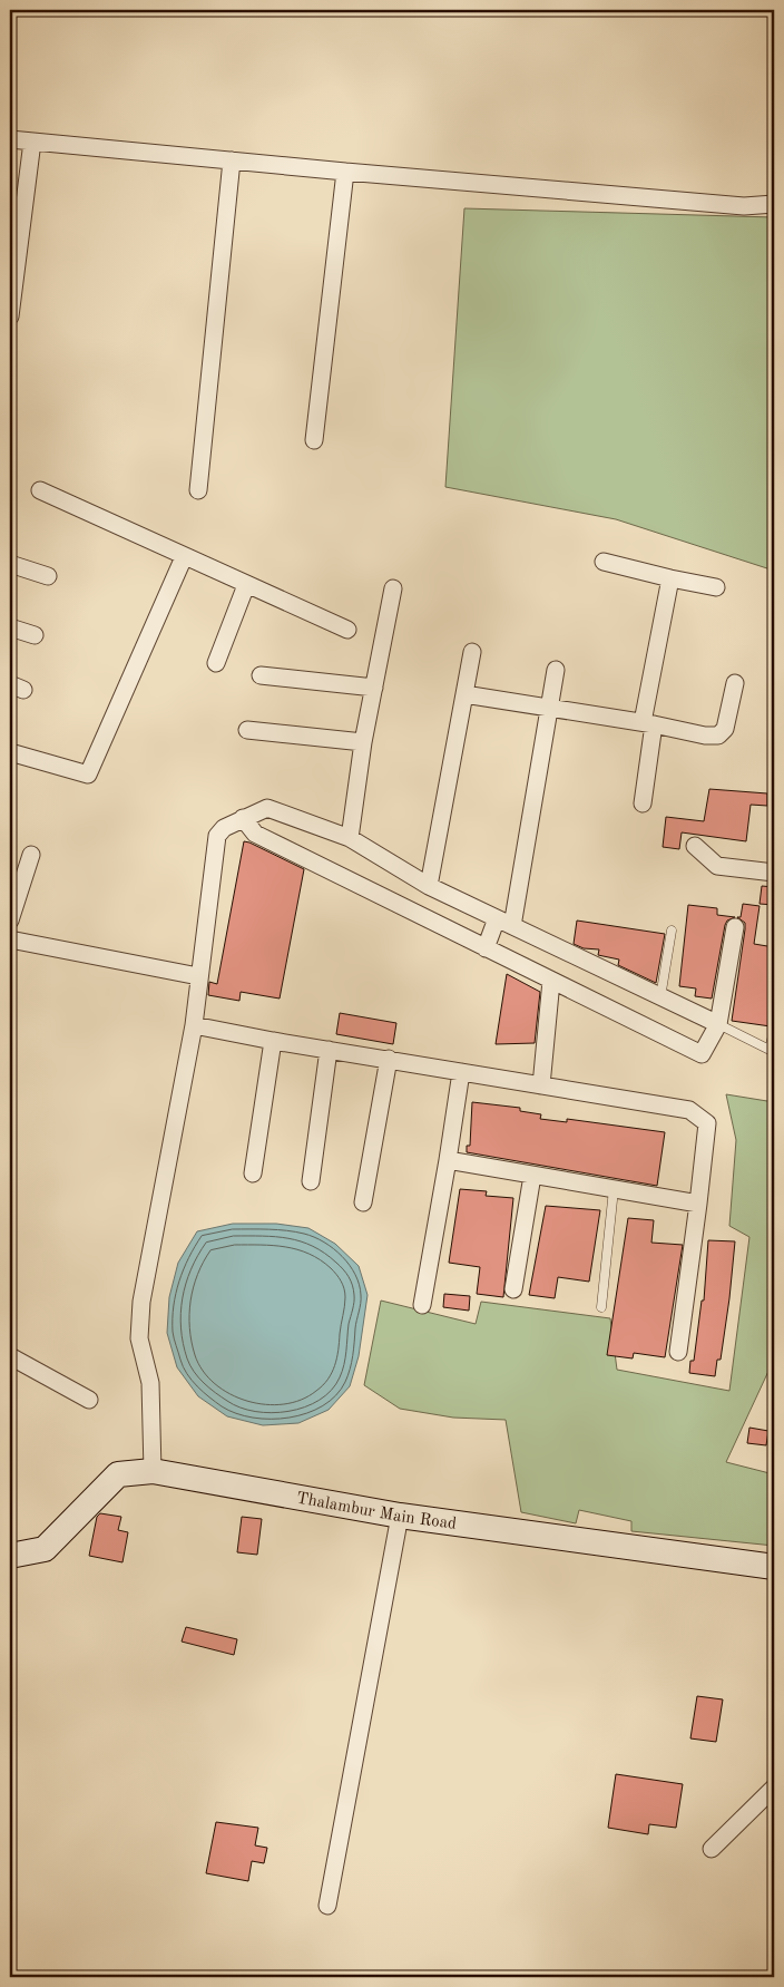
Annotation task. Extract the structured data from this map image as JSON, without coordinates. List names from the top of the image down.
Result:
{
  "streets": {
    "street": ["Thalambur Main Road"]
  }
}
